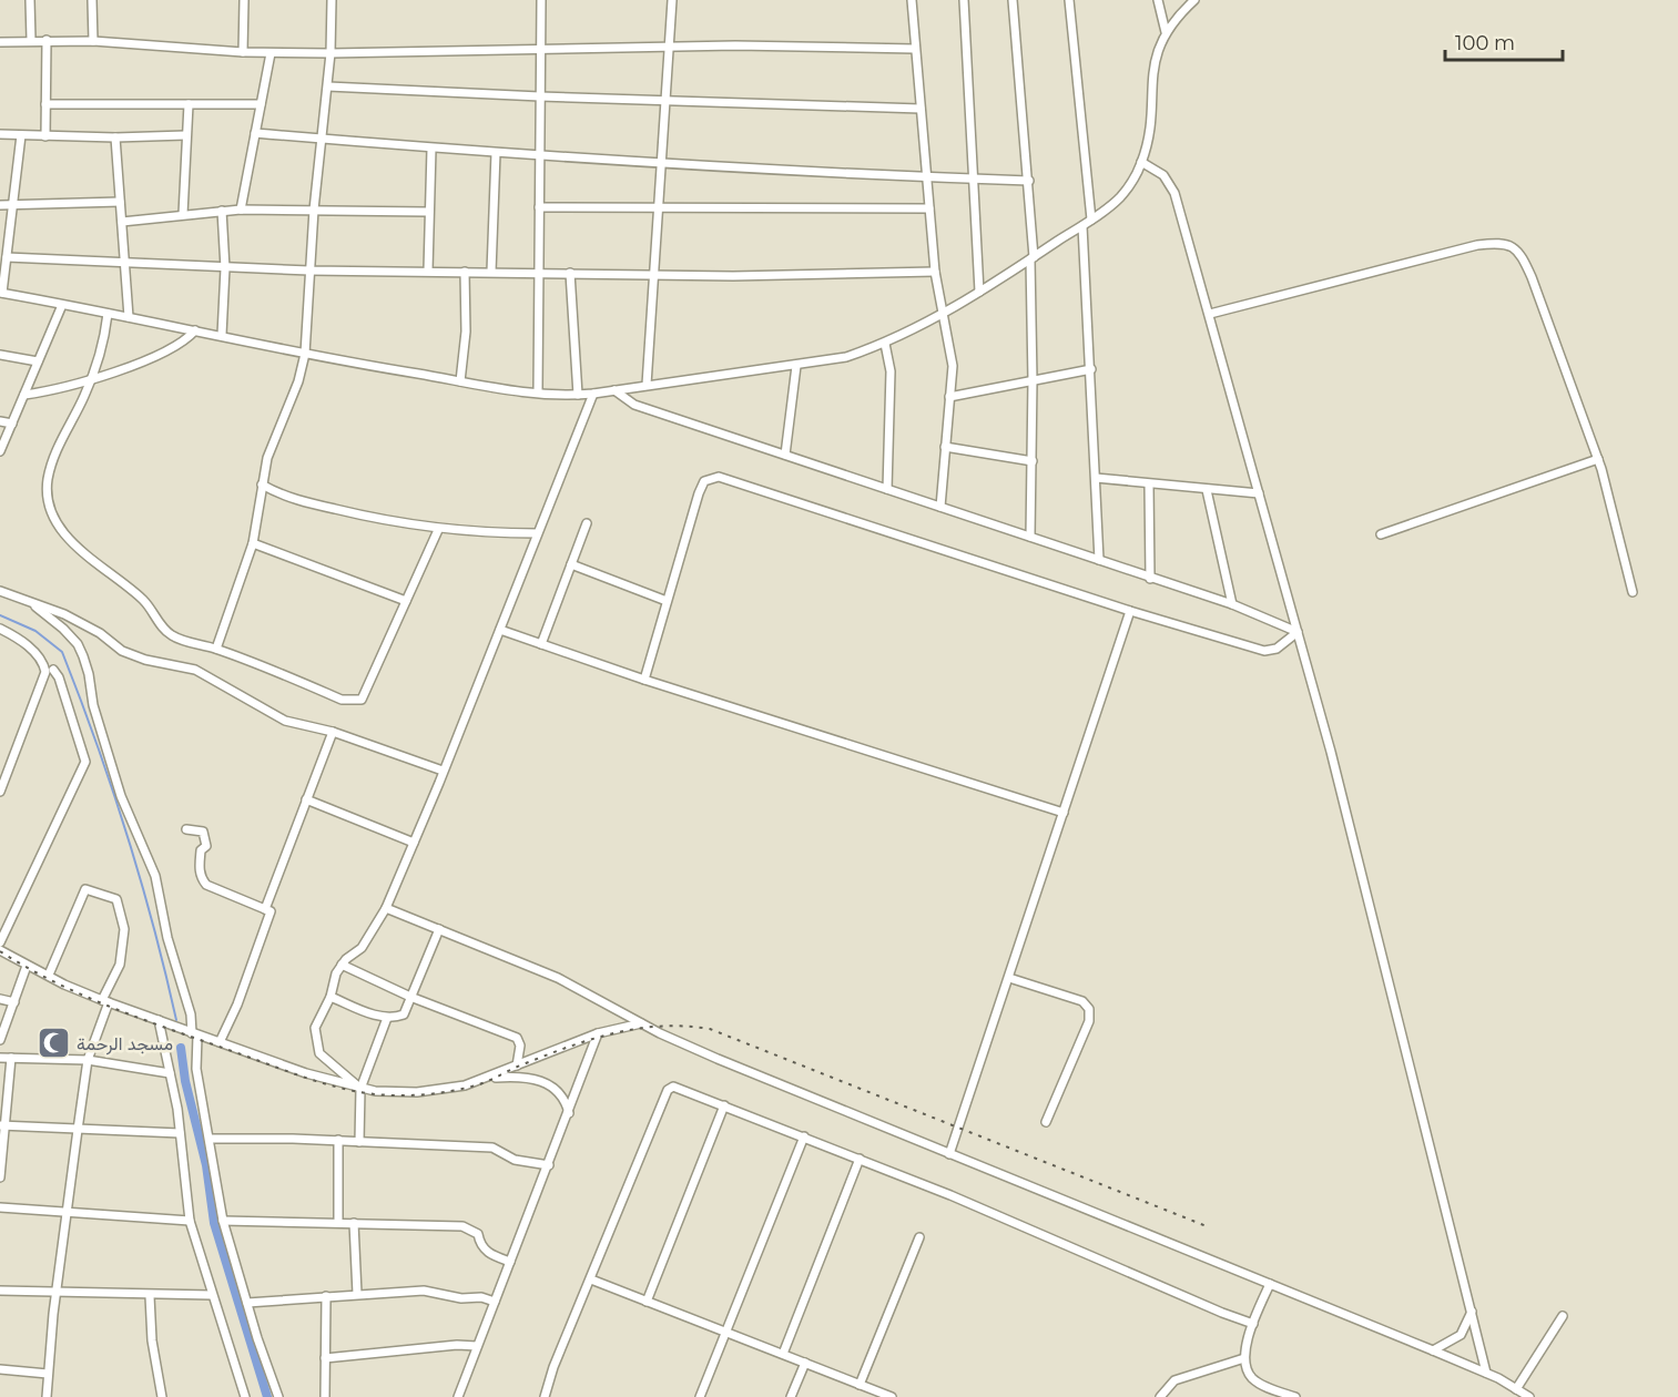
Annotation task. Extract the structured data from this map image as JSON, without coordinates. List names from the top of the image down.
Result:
{
  "places": {
    "mosque": ["مسجد الرحمة"]
  },
  "scale_bar": "100 m"
}
